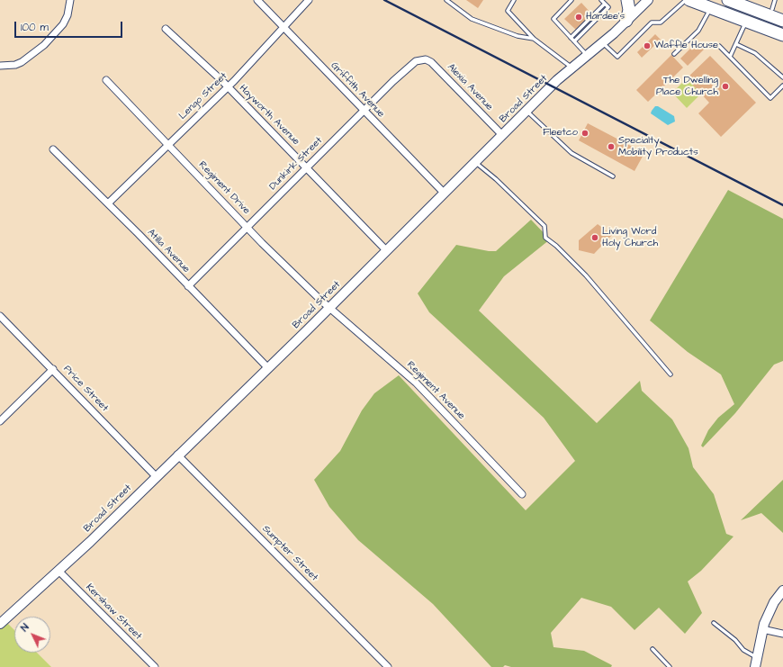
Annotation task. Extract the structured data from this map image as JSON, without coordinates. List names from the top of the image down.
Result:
{
  "streets": {
    "street": [
      "Alexia Avenue",
      "Griffith Avenue",
      "Lengo Street",
      "Broad Street",
      "Hayworth Avenue",
      "Dunkirk Street",
      "Regiment Drive",
      "Atilla Avenue",
      "Price Street",
      "Regiment Avenue",
      "Sumpter Street",
      "Kershaw Street"
    ]
  },
  "crossings": [
    ["Alexia Avenue", "Broad Street"],
    ["Alexia Avenue", "Dunkirk Street"],
    ["Griffith Avenue", "Lengo Street"],
    ["Griffith Avenue", "Broad Street"],
    ["Griffith Avenue", "Dunkirk Street"],
    ["Lengo Street", "Hayworth Avenue"],
    ["Lengo Street", "Regiment Drive"],
    ["Lengo Street", "Atilla Avenue"],
    ["Broad Street", "Hayworth Avenue"],
    ["Broad Street", "Regiment Drive"],
    ["Broad Street", "Atilla Avenue"],
    ["Broad Street", "Price Street"],
    ["Broad Street", "Regiment Avenue"],
    ["Broad Street", "Sumpter Street"],
    ["Broad Street", "Kershaw Street"],
    ["Hayworth Avenue", "Dunkirk Street"],
    ["Dunkirk Street", "Regiment Drive"],
    ["Dunkirk Street", "Atilla Avenue"],
    ["Regiment Drive", "Regiment Avenue"]
  ],
  "places": [
    "Hardee's",
    "Waffle House",
    "The Dwelling Place Church",
    "Fleetco",
    "Specialty Mobility Products",
    "Living Word Holy Church"
  ],
  "scale_bar": "100 m",
  "north": "top left"
}
